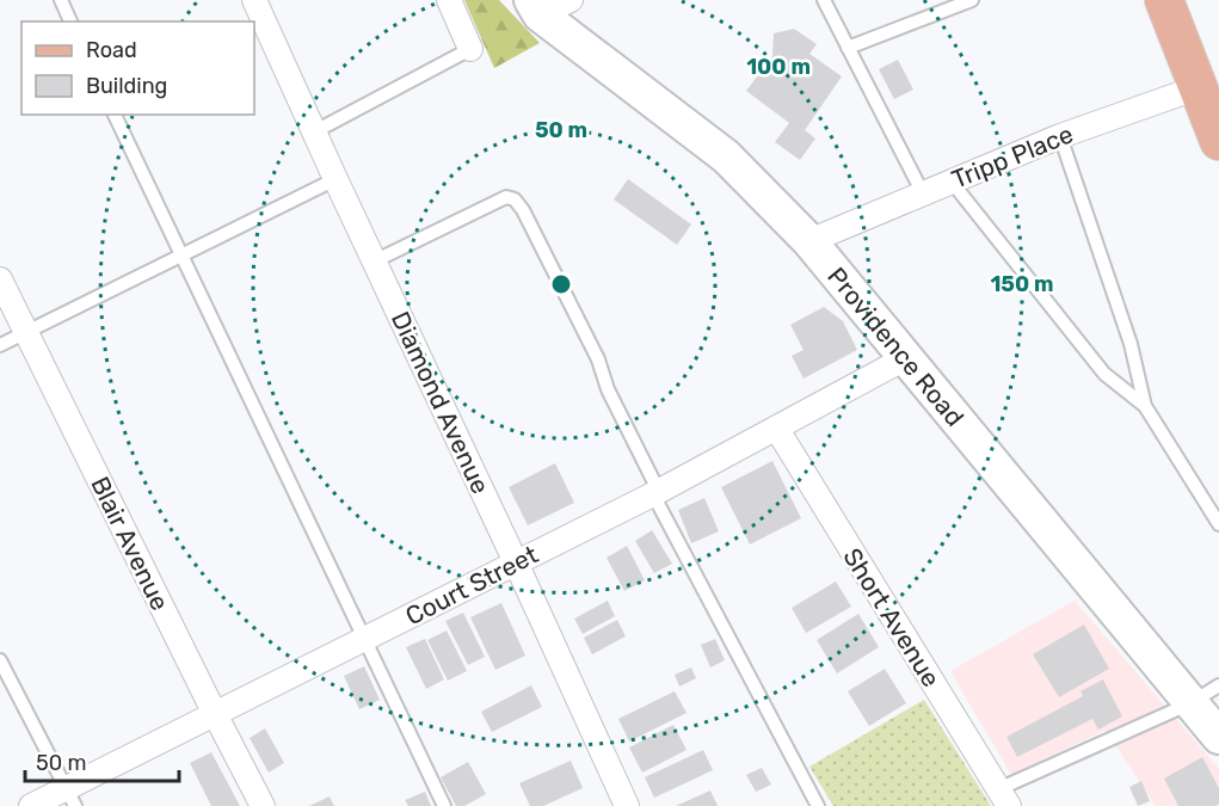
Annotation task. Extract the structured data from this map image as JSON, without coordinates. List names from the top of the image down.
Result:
{
  "streets": {
    "main road": ["Providence Road"],
    "street": [
      "Tripp Place",
      "Diamond Avenue",
      "Blair Avenue",
      "Court Street",
      "Short Avenue"
    ]
  },
  "crossings": [
    ["Tripp Place", "Providence Road"],
    ["Providence Road", "Court Street"],
    ["Diamond Avenue", "Court Street"],
    ["Blair Avenue", "Court Street"],
    ["Court Street", "Short Avenue"]
  ],
  "legend": ["Road", "Building"],
  "scale_bar": "50 m",
  "rings": ["100 m", "50 m", "150 m"]
}
